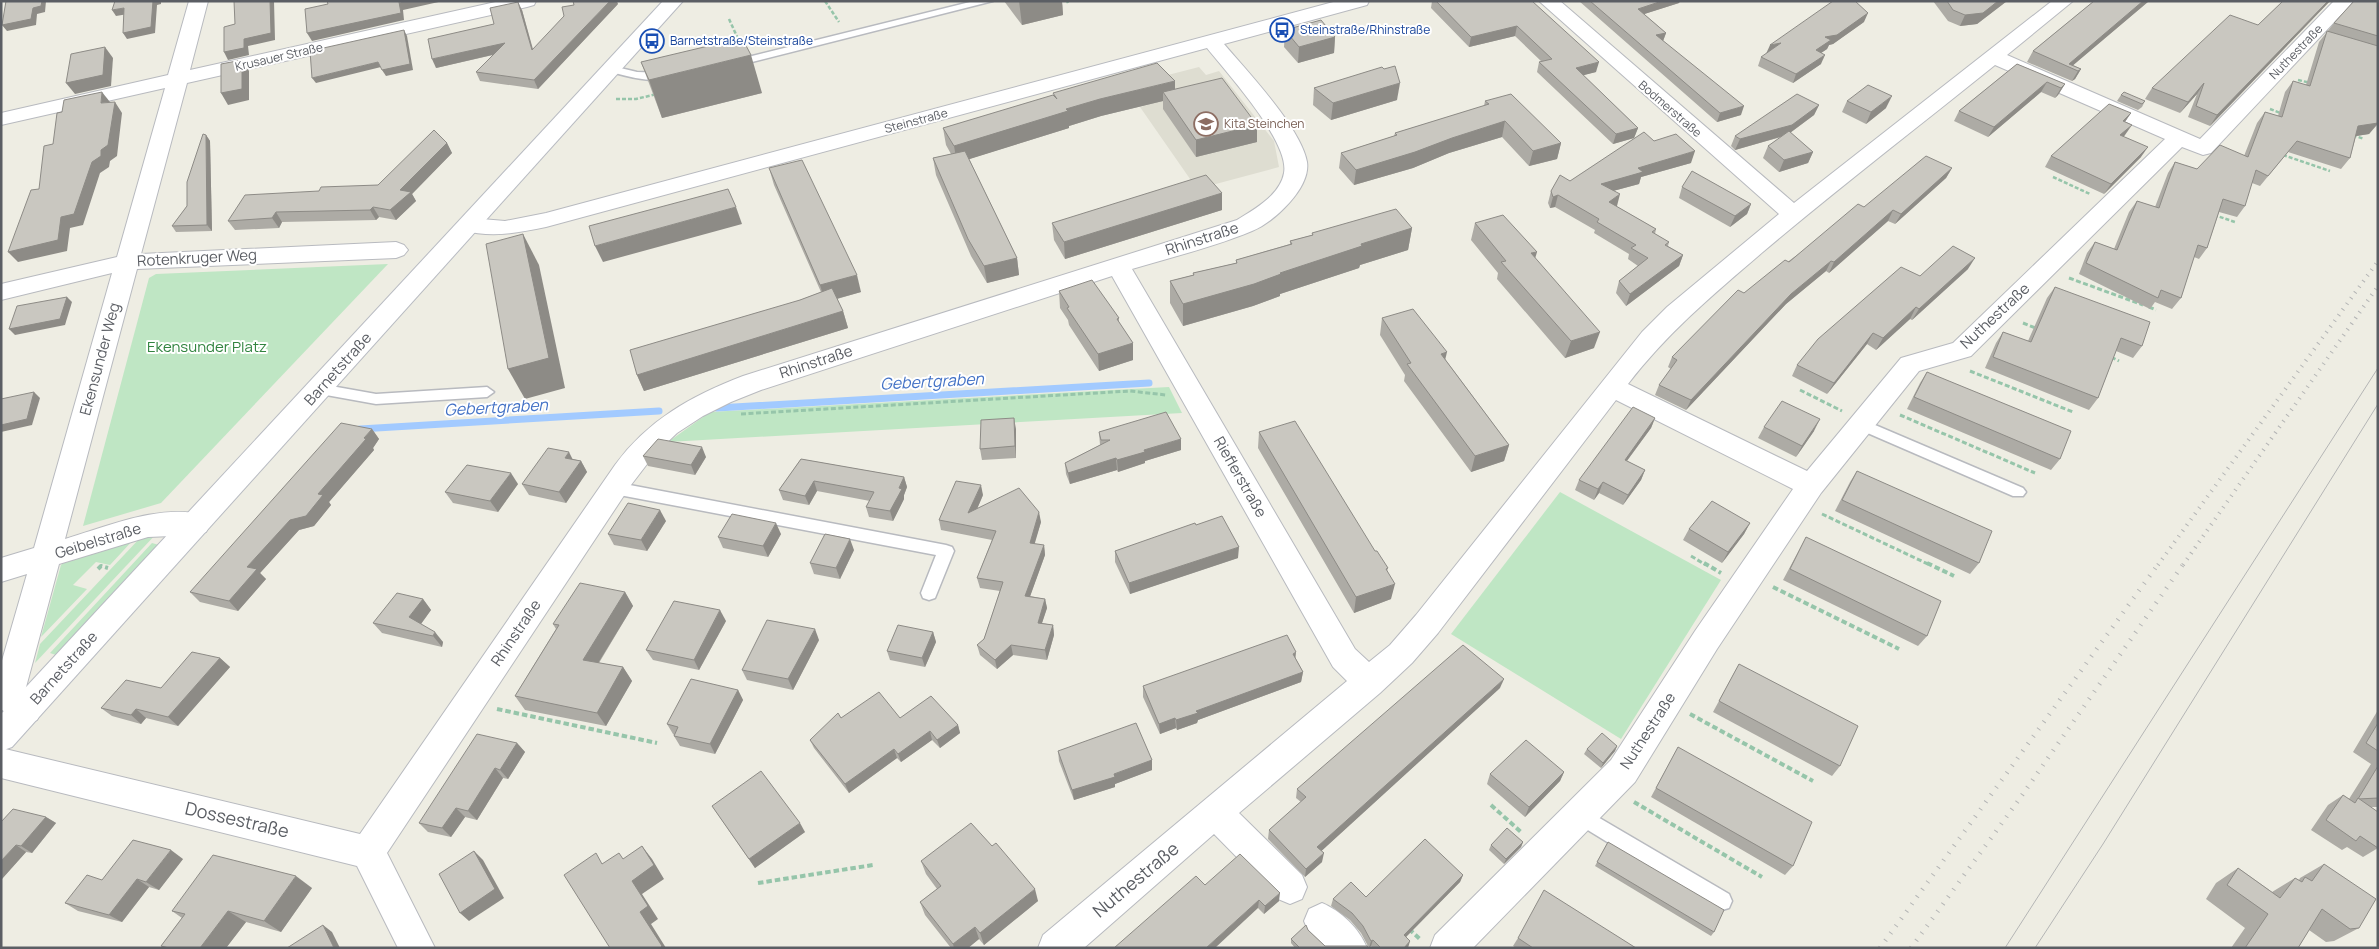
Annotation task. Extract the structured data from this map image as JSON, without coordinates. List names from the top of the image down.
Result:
{
  "streets": {
    "street": [
      "Nuthestraße",
      "Krusauer Straße",
      "Bodmerstraße",
      "Steinstraße",
      "Rhinstraße",
      "Rotenkruger Weg",
      "Ekensunder Weg",
      "Barnetstraße",
      "Rieflerstraße",
      "Geibelstraße",
      "Dossestraße"
    ]
  },
  "crossings": [
    ["Nuthestraße", "Bodmerstraße"],
    ["Nuthestraße", "Rieflerstraße"],
    ["Krusauer Straße", "Ekensunder Weg"],
    ["Steinstraße", "Rhinstraße"],
    ["Steinstraße", "Barnetstraße"],
    ["Rhinstraße", "Rieflerstraße"],
    ["Rhinstraße", "Dossestraße"],
    ["Rotenkruger Weg", "Ekensunder Weg"],
    ["Ekensunder Weg", "Barnetstraße"],
    ["Ekensunder Weg", "Geibelstraße"],
    ["Barnetstraße", "Geibelstraße"]
  ],
  "water": ["Gebertgraben"],
  "parks": ["Ekensunder Platz"],
  "places": {
    "bus stop": ["Steinstraße/Rhinstraße", "Barnetstraße/Steinstraße"],
    "school or university": ["Kita Steinchen"]
  }
}
